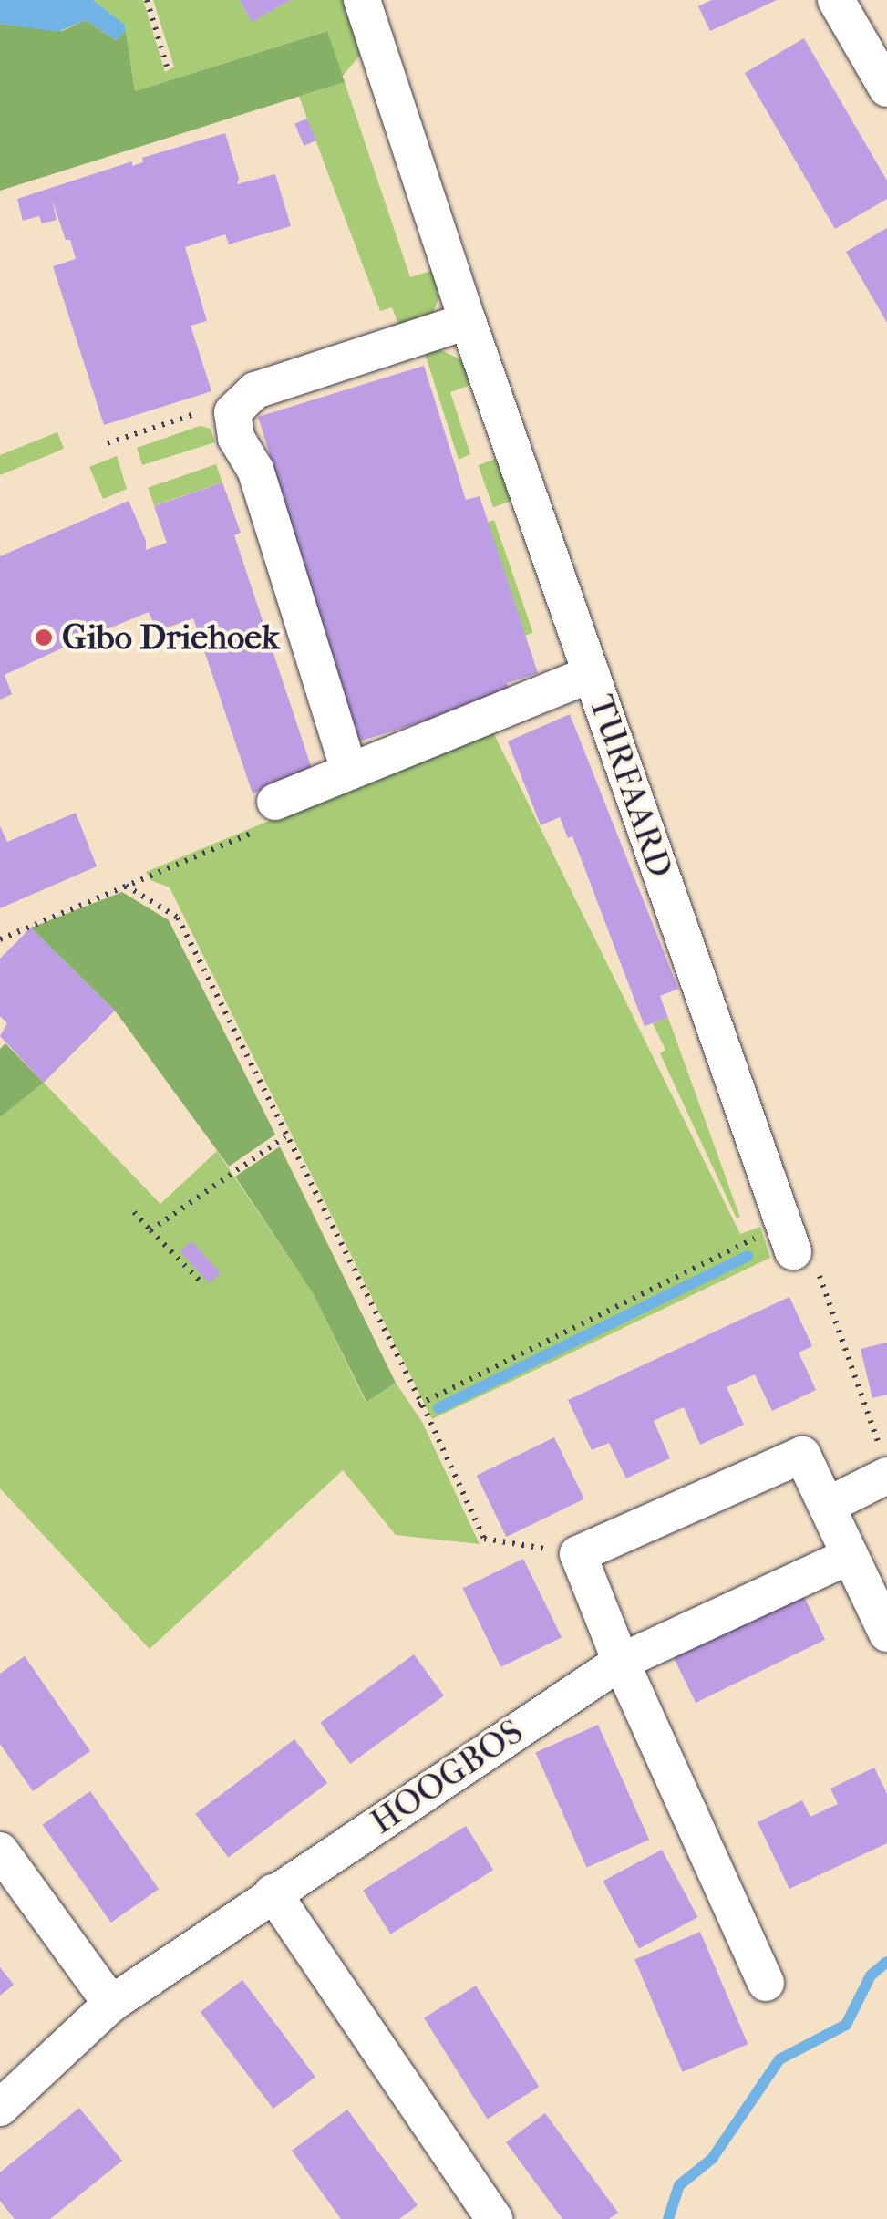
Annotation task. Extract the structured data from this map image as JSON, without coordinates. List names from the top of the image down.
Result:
{
  "streets": {
    "street": ["TURFAARD", "HOOGBOS"]
  },
  "places": ["Gibo Driehoek"]
}
